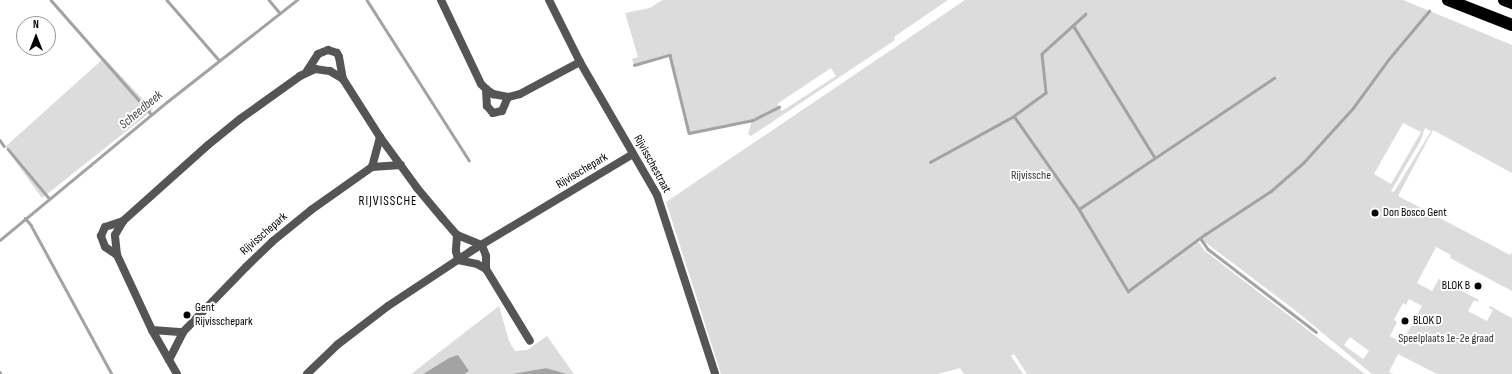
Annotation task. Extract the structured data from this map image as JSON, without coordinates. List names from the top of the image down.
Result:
{
  "streets": {
    "street": ["Rijvisschestraat", "Rijvisschepark"]
  },
  "crossings": [
    ["Rijvisschestraat", "Rijvisschepark"]
  ],
  "districts": ["RIJVISSCHE"],
  "water": ["Scheedbeek"],
  "parks": ["Rijvissche", "Speelplaats 1e-2e graad"],
  "places": [
    "Don Bosco Gent",
    "BLOK B",
    "Gent Rijvisschepark",
    "BLOK D"
  ],
  "north": "top"
}
